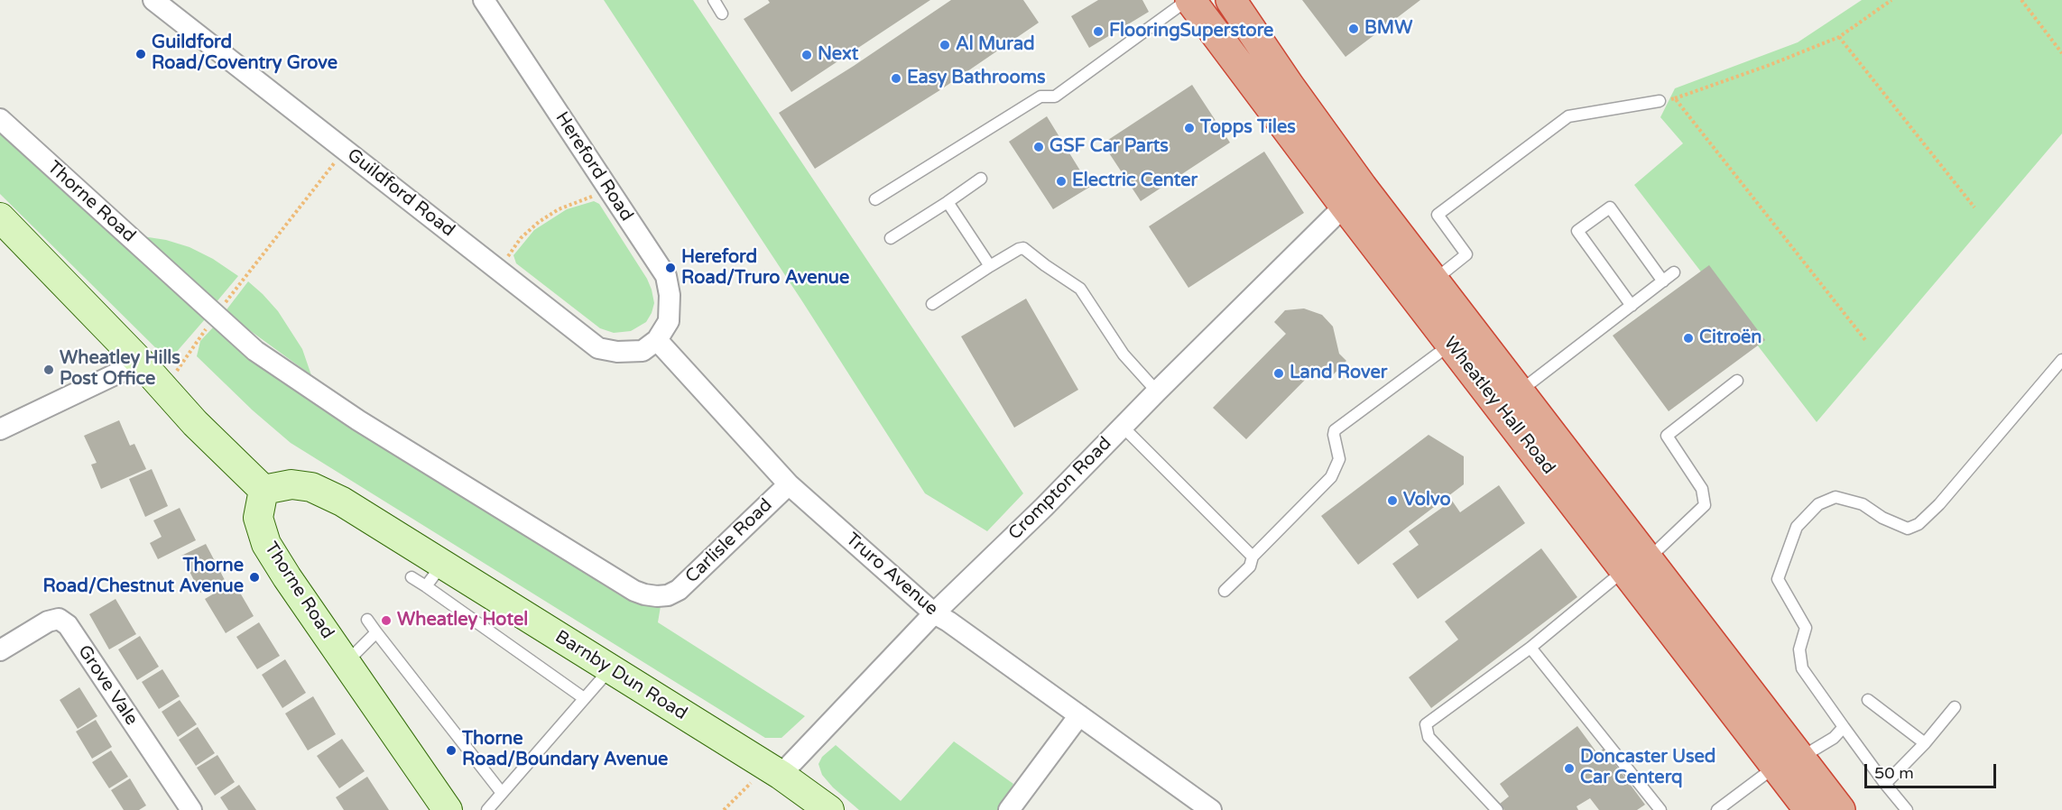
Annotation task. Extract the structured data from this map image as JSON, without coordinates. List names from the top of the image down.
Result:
{
  "streets": {
    "highway": ["Wheatley Hall Road"],
    "street": [
      "Hereford Road",
      "Guildford Road",
      "Thorne Road",
      "Crompton Road",
      "Carlisle Road",
      "Truro Avenue",
      "Barnby Dun Road",
      "Grove Vale"
    ]
  },
  "crossings": [
    ["Hereford Road", "Guildford Road"],
    ["Hereford Road", "Truro Avenue"],
    ["Guildford Road", "Truro Avenue"],
    ["Thorne Road", "Carlisle Road"],
    ["Thorne Road", "Barnby Dun Road"],
    ["Wheatley Hall Road", "Crompton Road"],
    ["Crompton Road", "Truro Avenue"],
    ["Crompton Road", "Barnby Dun Road"],
    ["Carlisle Road", "Truro Avenue"]
  ],
  "places": [
    "BMW",
    "FlooringSuperstore",
    "Al Murad",
    "Guildford Road/Coventry Grove",
    "Next",
    "Easy Bathrooms",
    "Topps Tiles",
    "GSF Car Parts",
    "Electric Center",
    "Hereford Road/Truro Avenue",
    "Citroën",
    "Wheatley Hills Post Office",
    "Land Rover",
    "Volvo",
    "Thorne Road/Chestnut Avenue",
    "Wheatley Hotel",
    "Thorne Road/Boundary Avenue",
    "Doncaster Used Car Centerq"
  ],
  "scale_bar": "50 m"
}
